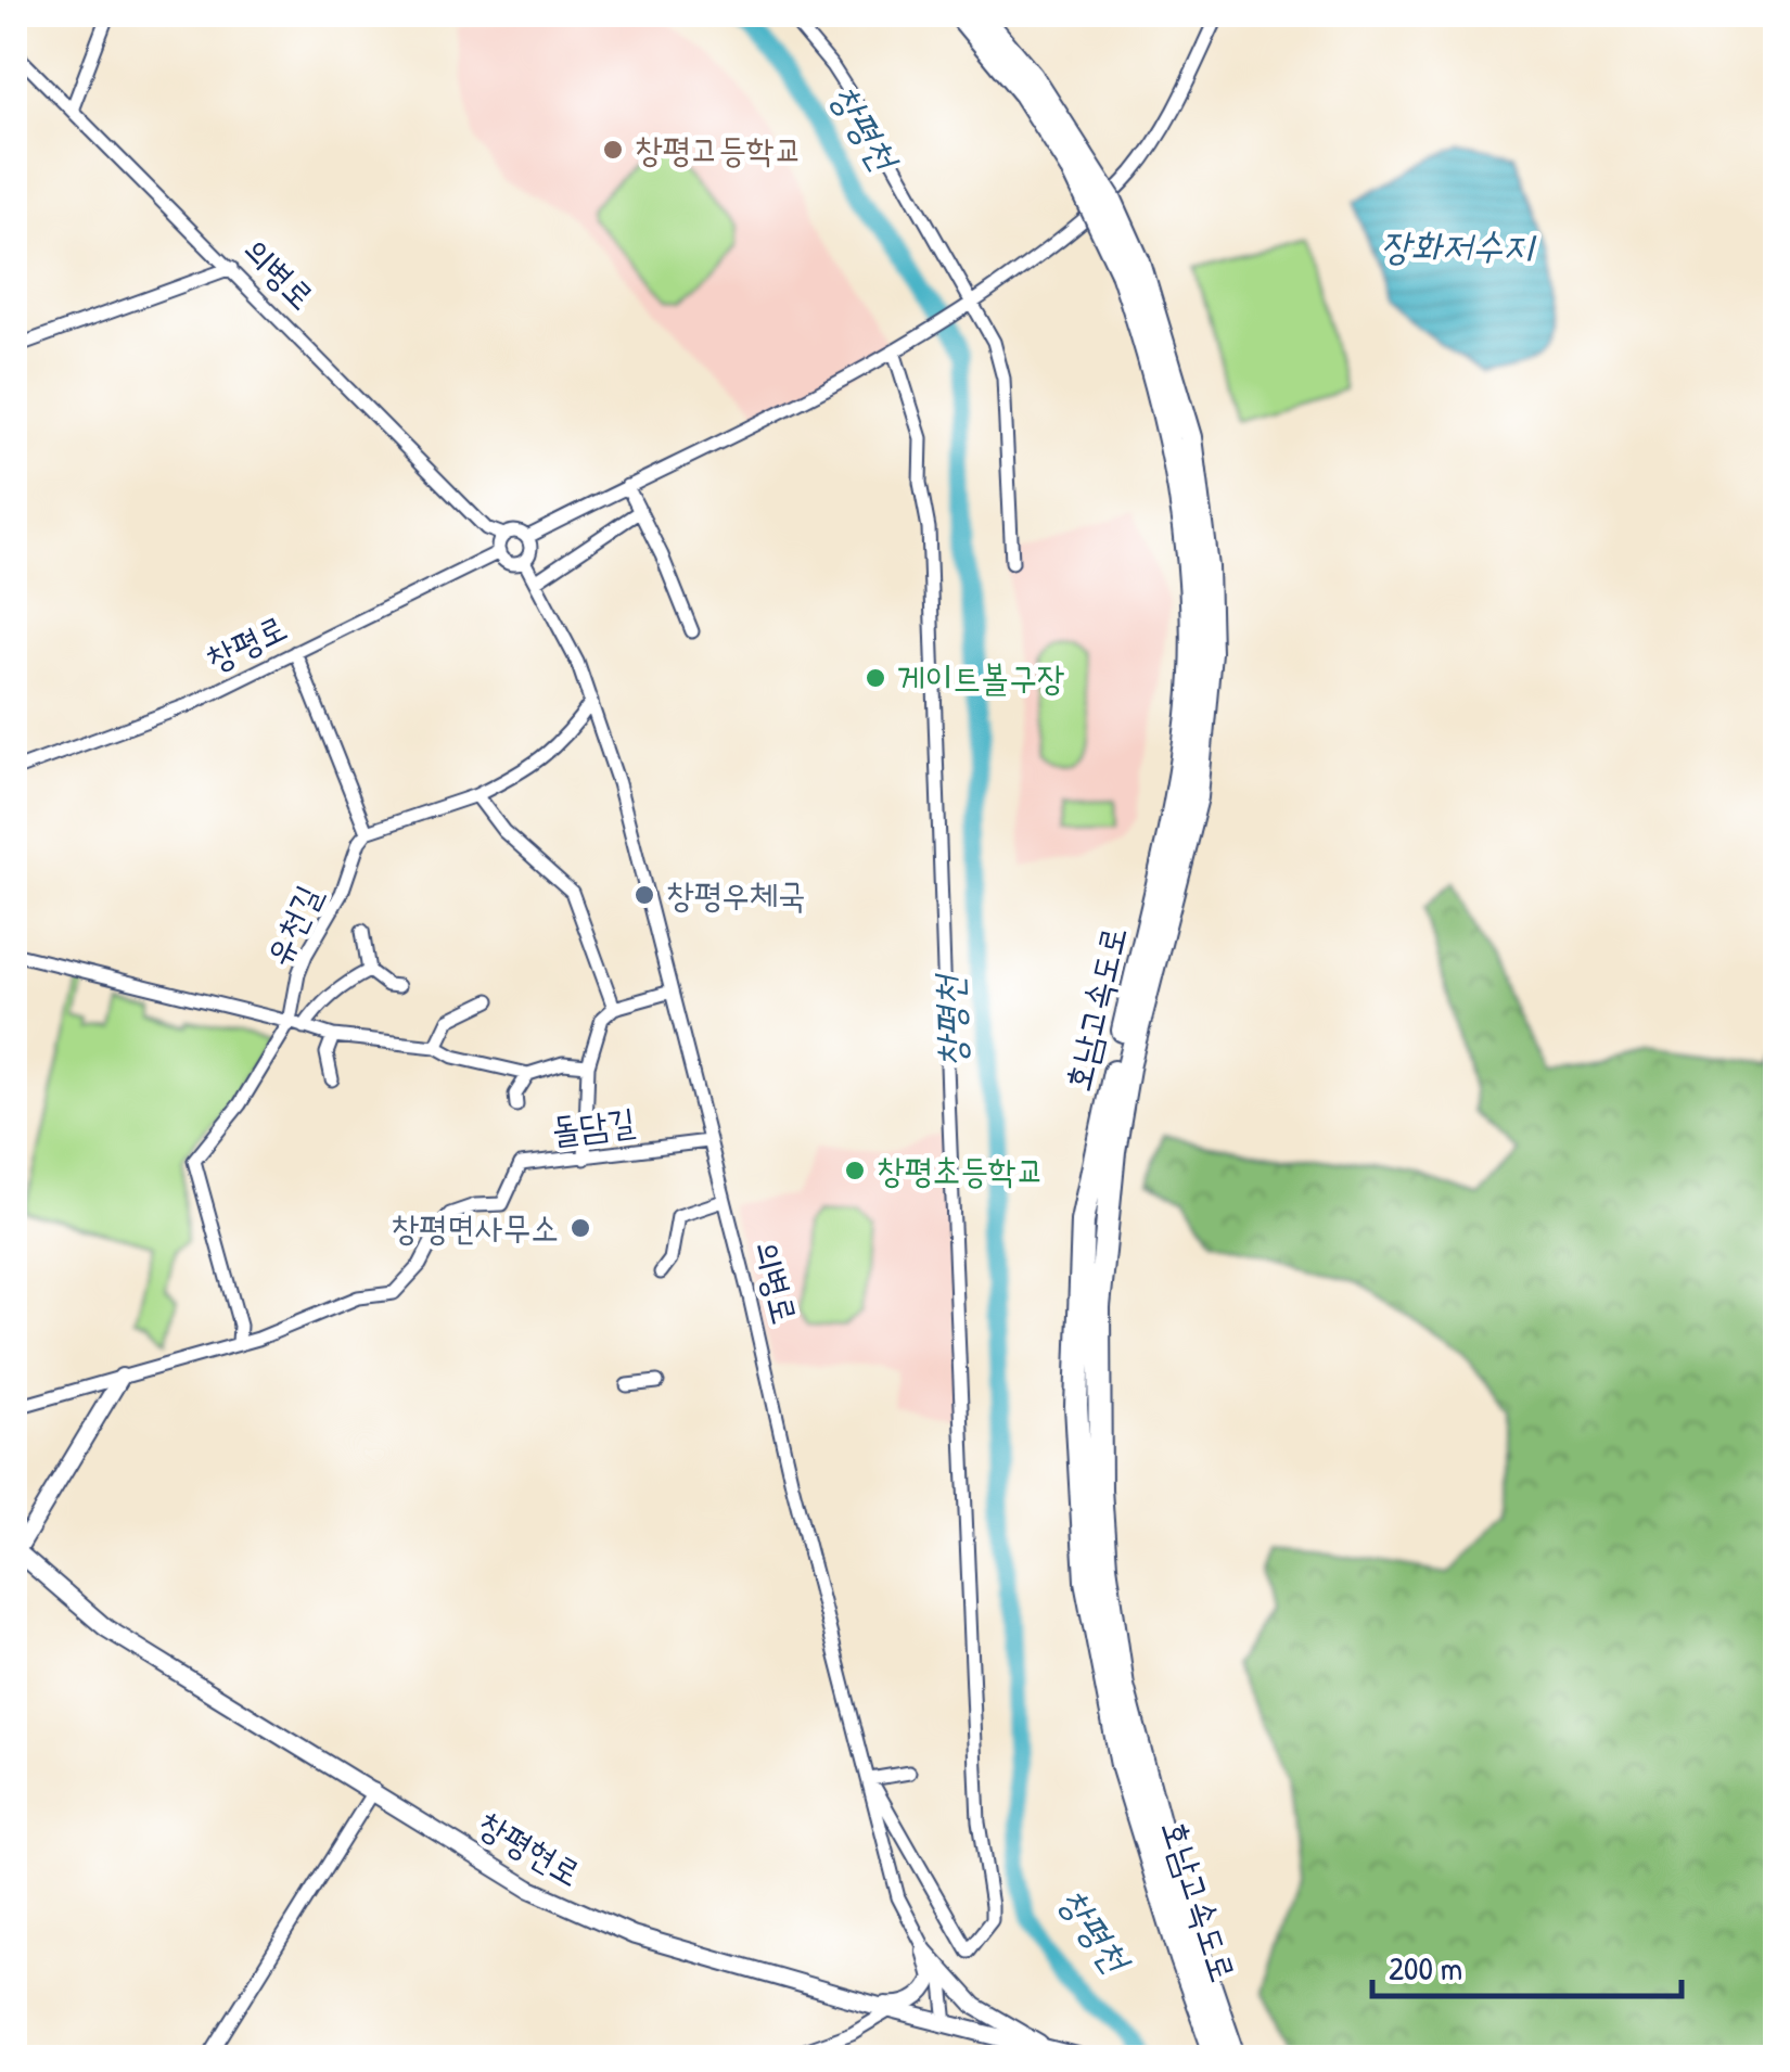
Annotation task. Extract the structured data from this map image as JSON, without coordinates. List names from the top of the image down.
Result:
{
  "streets": {
    "highway": ["호남고속도로"],
    "main road": ["창평현로"],
    "street": [
      "의병로",
      "창평로",
      "유천길",
      "돌담길"
    ]
  },
  "crossings": [
    ["의병로", "창평로"],
    ["의병로", "돌담길"],
    ["의병로", "창평현로"]
  ],
  "water": ["창평천", "장화저수지"],
  "places": [
    "창평고등학교",
    "게이트볼구장",
    "창평우체국",
    "창평초등학교",
    "창평면사무소"
  ],
  "scale_bar": "200 m"
}
